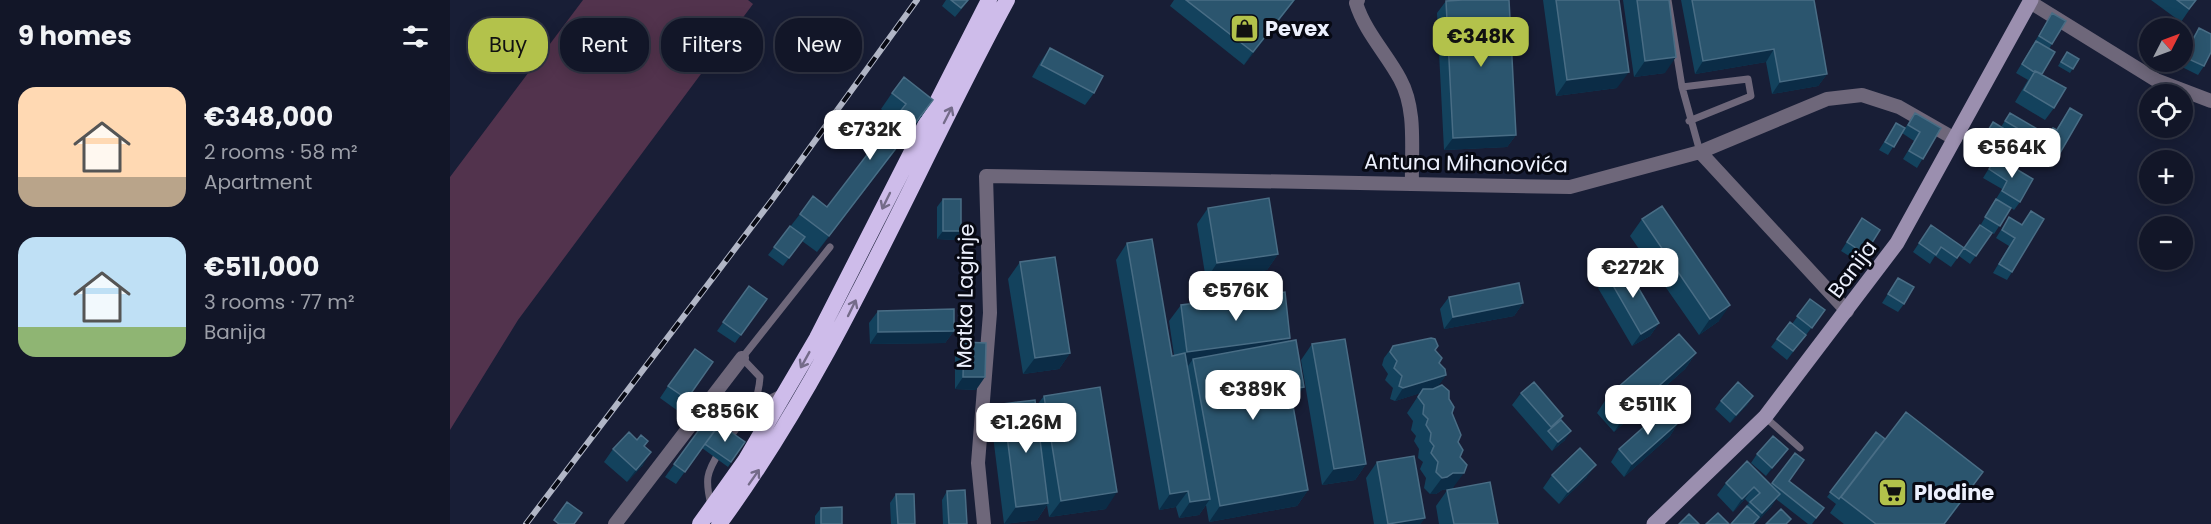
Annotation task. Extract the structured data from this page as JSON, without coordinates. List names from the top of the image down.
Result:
{
  "streets": {
    "main road": ["Banija"],
    "street": ["Antuna Mihanovića", "Matka Laginje"]
  },
  "crossings": [
    ["Antuna Mihanovića", "Banija"],
    ["Antuna Mihanovića", "Matka Laginje"]
  ],
  "places": {
    "shop": ["Pevex"],
    "supermarket": ["Plodine"]
  },
  "north": "top right",
  "page": {
    "heading": "9 homes",
    "price": [
      "€348K",
      "€732K",
      "€564K",
      "€272K",
      "€576K",
      "€389K",
      "€511K",
      "€856K",
      "€1.26M"
    ],
    "map_buttons": ["+", "−"],
    "chip": [
      "Buy",
      "Rent",
      "Filters",
      "New"
    ],
    "list": [
      {
        "name": "€348,000",
        "note": "2 rooms · 58 m² · Apartment"
      },
      {
        "name": "€511,000",
        "note": "3 rooms · 77 m² · Banija"
      }
    ]
  }
}
